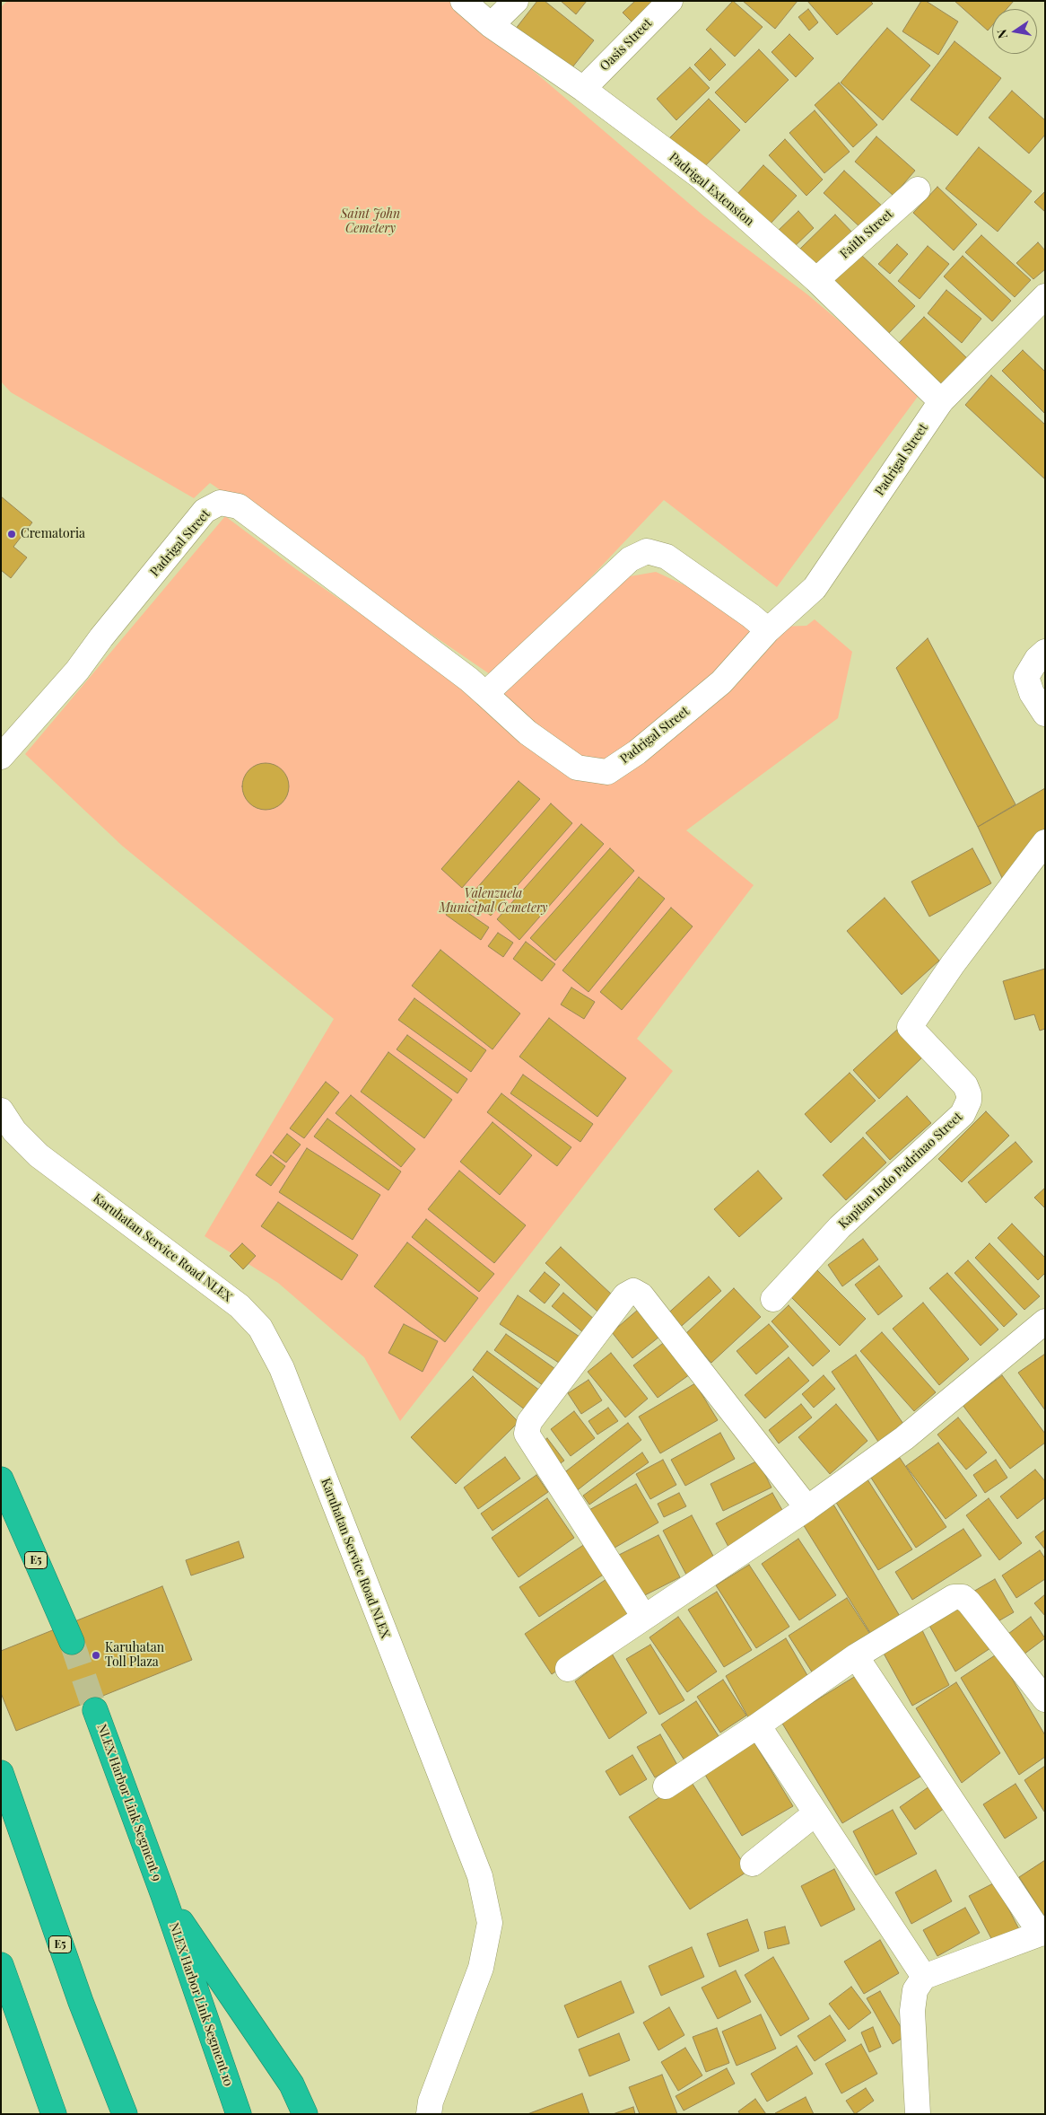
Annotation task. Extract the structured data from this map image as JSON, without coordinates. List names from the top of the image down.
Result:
{
  "streets": {
    "highway": ["E5", "NLEX Harbor Link Segment 9", "NLEX Harbor Link Segment 10"],
    "street": [
      "Oasis Street",
      "Padrigal Extension",
      "Faith Street",
      "Padrigal Street",
      "Kapitan Indo Padrinao Street",
      "Karuhatan Service Road NLEX"
    ]
  },
  "crossings": [
    ["Oasis Street", "Padrigal Extension"],
    ["Padrigal Extension", "Faith Street"],
    ["Padrigal Extension", "Padrigal Street"],
    ["NLEX Harbor Link Segment 9", "NLEX Harbor Link Segment 10"]
  ],
  "parks": ["Saint John Cemetery", "Valenzuela Municipal Cemetery"],
  "places": ["Crematoria", "Karuhatan Toll Plaza"],
  "north": "left"
}
